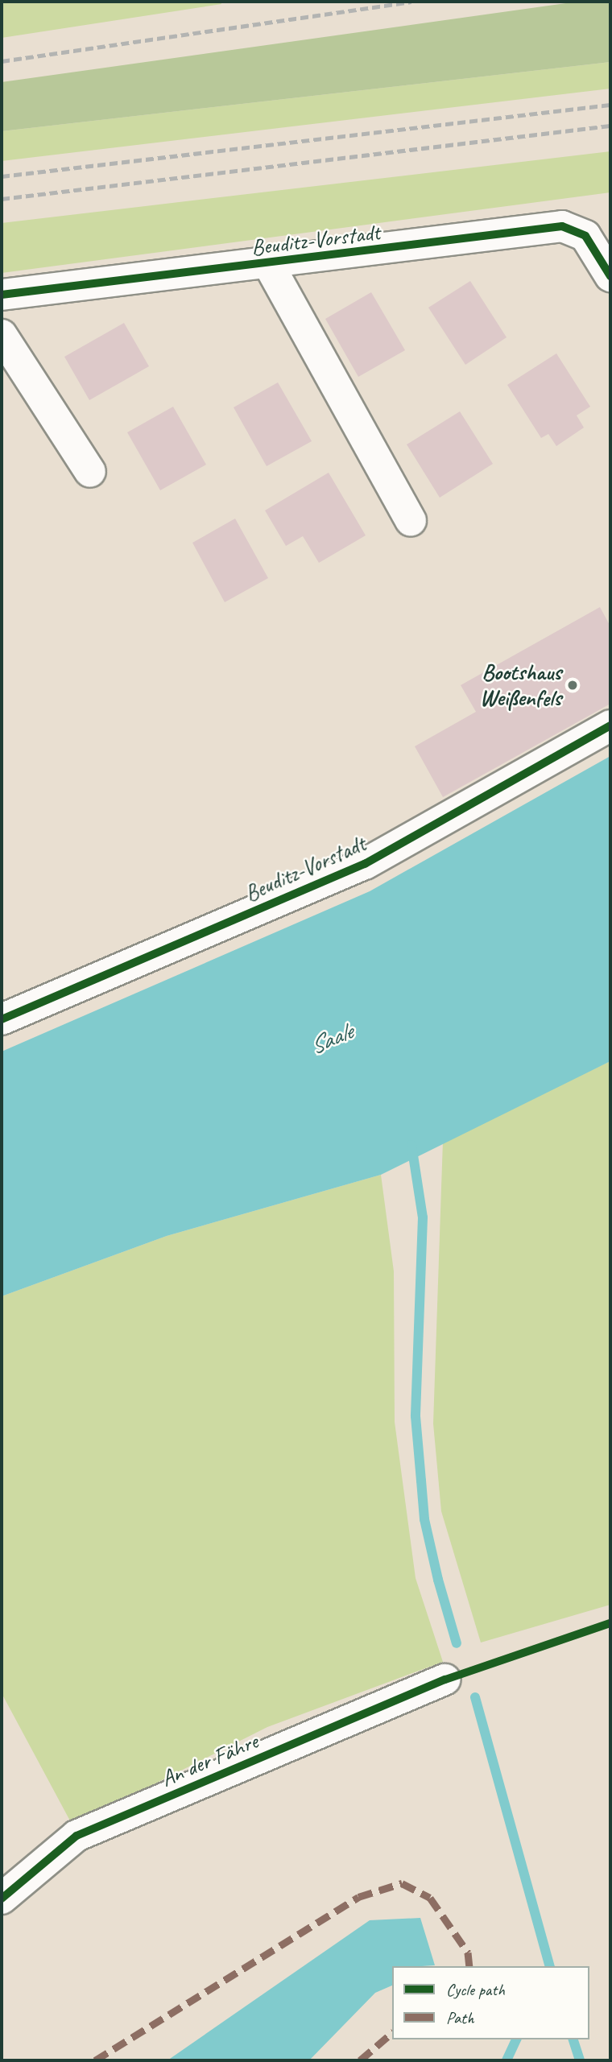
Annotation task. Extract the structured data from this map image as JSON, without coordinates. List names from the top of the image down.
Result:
{
  "streets": {
    "street": ["Beuditz-Vorstadt", "An der Fähre"]
  },
  "water": ["Saale"],
  "places": ["Bootshaus Weißenfels"],
  "legend": ["Cycle path", "Path"]
}
